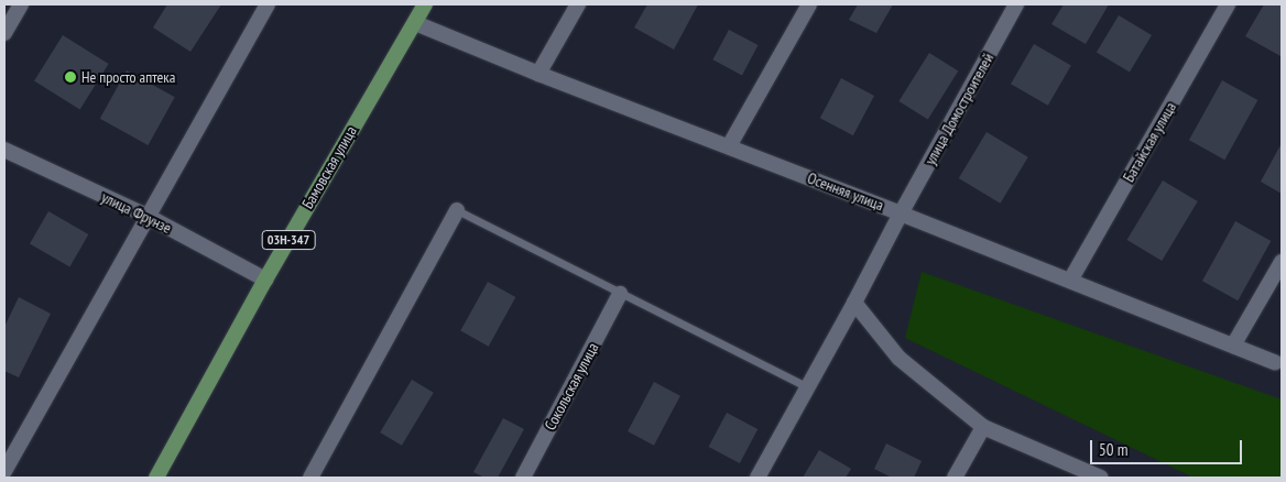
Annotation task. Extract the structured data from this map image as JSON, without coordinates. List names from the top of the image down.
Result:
{
  "streets": {
    "main road": ["Бамовская улица", "03Н-347"],
    "street": [
      "улица Домостроителей",
      "Батайская улица",
      "Осенняя улица",
      "улица Фрунзе",
      "Сокольская улица"
    ]
  },
  "crossings": [
    ["улица Домостроителей", "Осенняя улица"],
    ["Батайская улица", "Осенняя улица"],
    ["Бамовская улица", "Осенняя улица"],
    ["Бамовская улица", "улица Фрунзе"]
  ],
  "places": ["Не просто аптека"],
  "scale_bar": "50 m"
}
